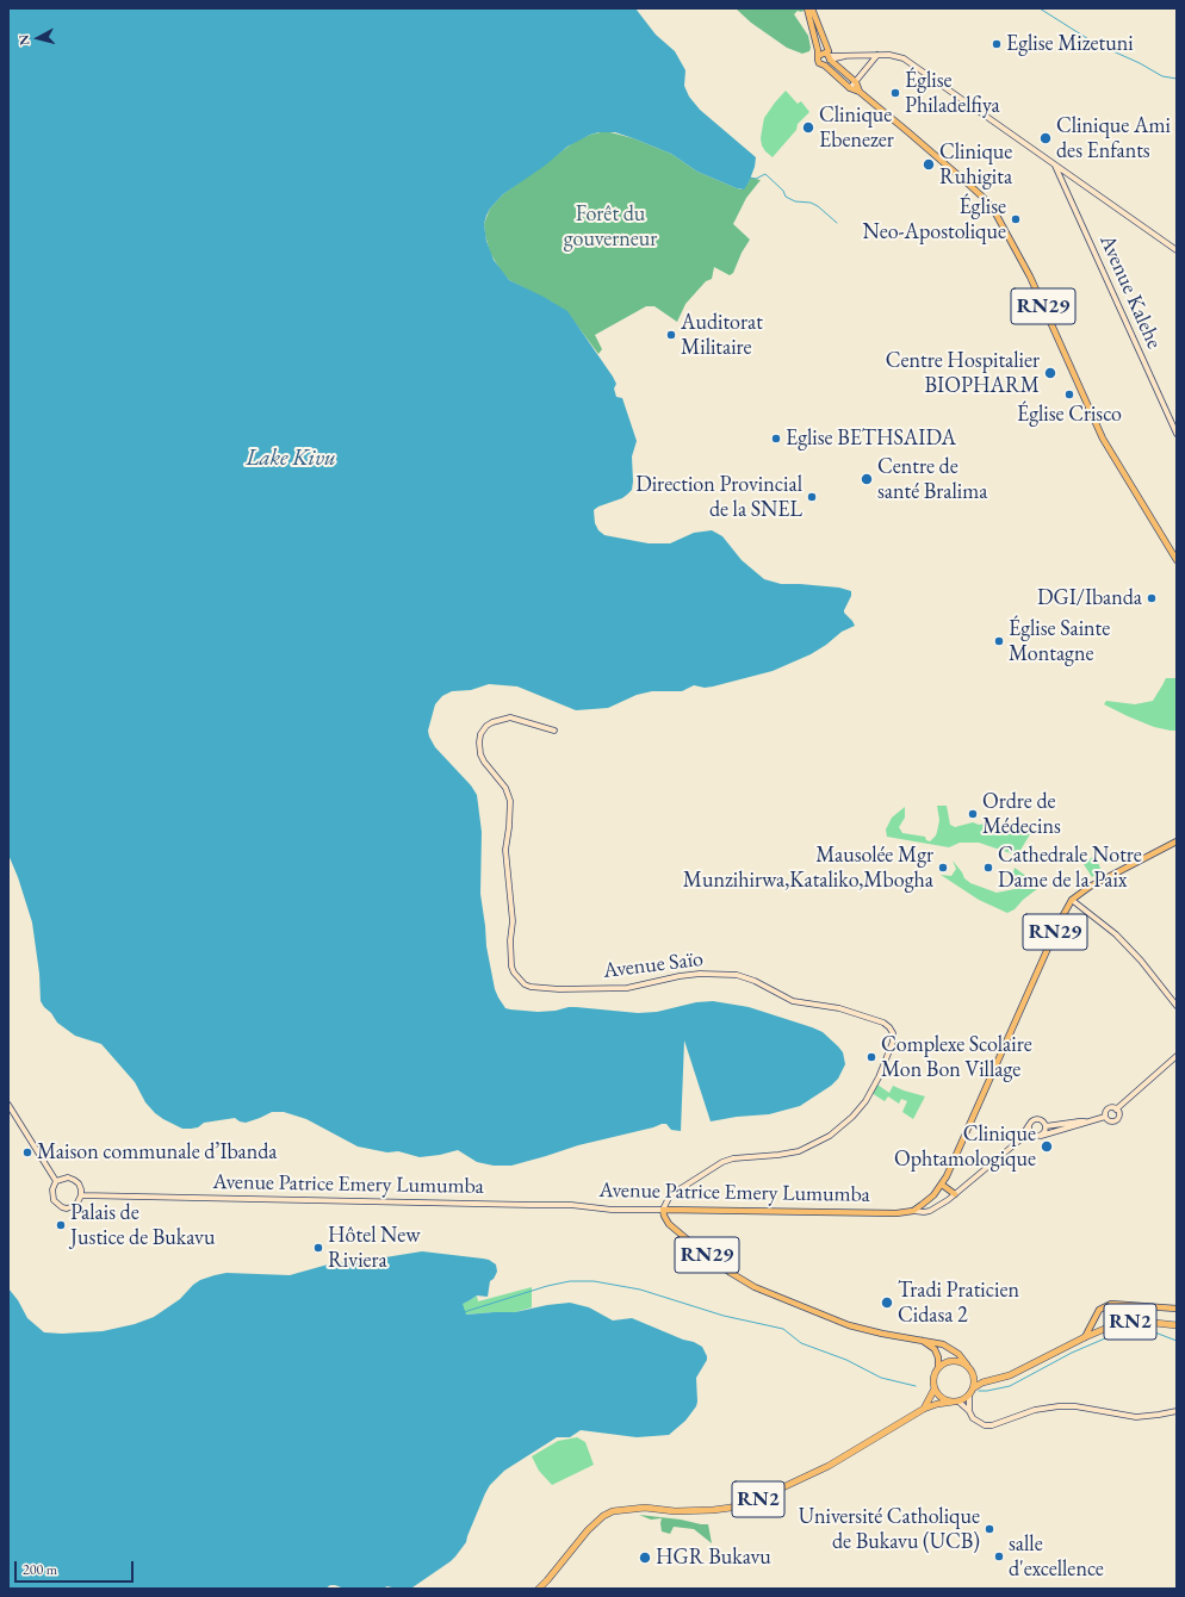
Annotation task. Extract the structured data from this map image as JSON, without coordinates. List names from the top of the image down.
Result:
{
  "streets": {
    "highway": ["RN2"],
    "main road": ["RN29", "Avenue Patrice Emery Lumumba"],
    "street": ["Avenue Kalehe", "Avenue Saïo"]
  },
  "crossings": [
    ["RN29", "Avenue Saïo"],
    ["RN29", "Avenue Patrice Emery Lumumba"],
    ["RN29", "RN2"],
    ["Avenue Saïo", "Avenue Patrice Emery Lumumba"]
  ],
  "water": ["Lake Kivu"],
  "parks": ["Forêt du gouverneur"],
  "places": [
    "Eglise Mizetuni",
    "Église Philadelfiya",
    "Clinique Ebenezer",
    "Clinique Ami des Enfants",
    "Clinique Ruhigita",
    "Église Neo-Apostolique",
    "Auditorat Militaire",
    "Centre Hospitalier BIOPHARM",
    "Église Crisco",
    "Eglise BETHSAIDA",
    "Centre de santé Bralima",
    "Direction Provincial de la SNEL",
    "DGI/Ibanda",
    "Église Sainte Montagne",
    "Ordre de Médecins",
    "Mausolée Mgr Munzihirwa,Kataliko,Mbogha",
    "Cathedrale Notre Dame de la Paix",
    "Complexe Scolaire Mon Bon Village",
    "Clinique Ophtamologique",
    "Maison communale d’Ibanda",
    "Palais de Justice de Bukavu",
    "Hôtel New Riviera",
    "Tradi Praticien Cidasa 2",
    "Université Catholique de Bukavu (UCB)",
    "salle d'excellence",
    "HGR Bukavu"
  ],
  "scale_bar": "200 m",
  "north": "left"
}
